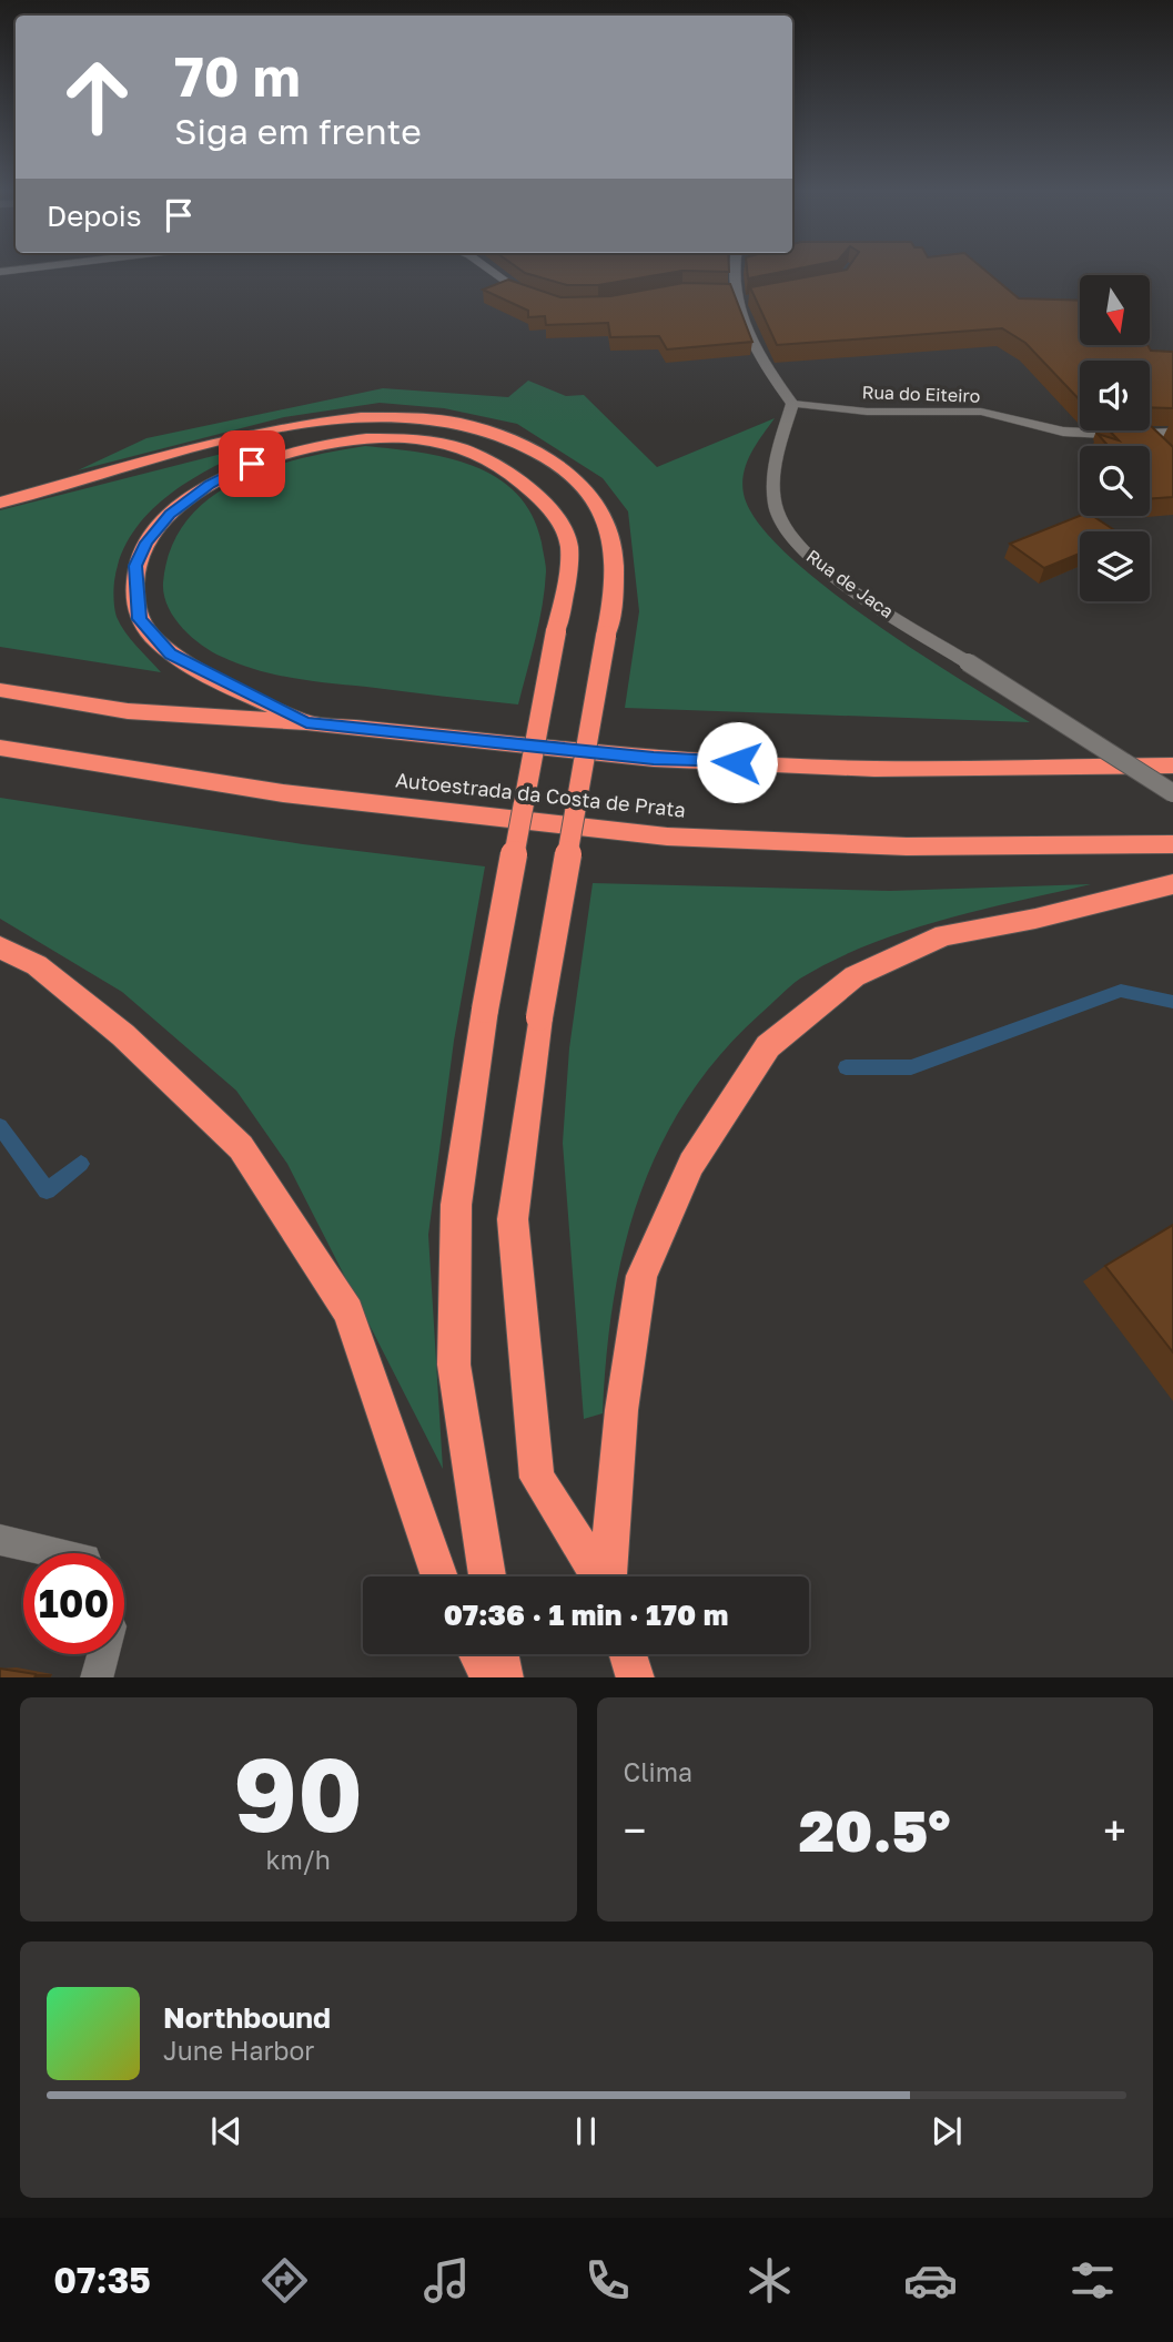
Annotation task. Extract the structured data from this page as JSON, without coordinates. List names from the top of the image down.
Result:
{
  "streets": {
    "highway": ["Autoestrada da Costa de Prata"],
    "street": ["Rua do Eiteiro", "Rua de Jaca"]
  },
  "crossings": [
    ["Rua do Eiteiro", "Rua de Jaca"]
  ],
  "north": "bottom",
  "page": {
    "turn": ["70 m", "Siga em frente"],
    "then": "Depois",
    "limit": "100",
    "trip": "07:36 · 1 min · 170 m",
    "tile": [
      ["90", "km/h"],
      "Clima"
    ],
    "heat": ["−", "20.5°", "+"],
    "song": ["Northbound", "June Harbor"],
    "tabs": "07:35"
  }
}
